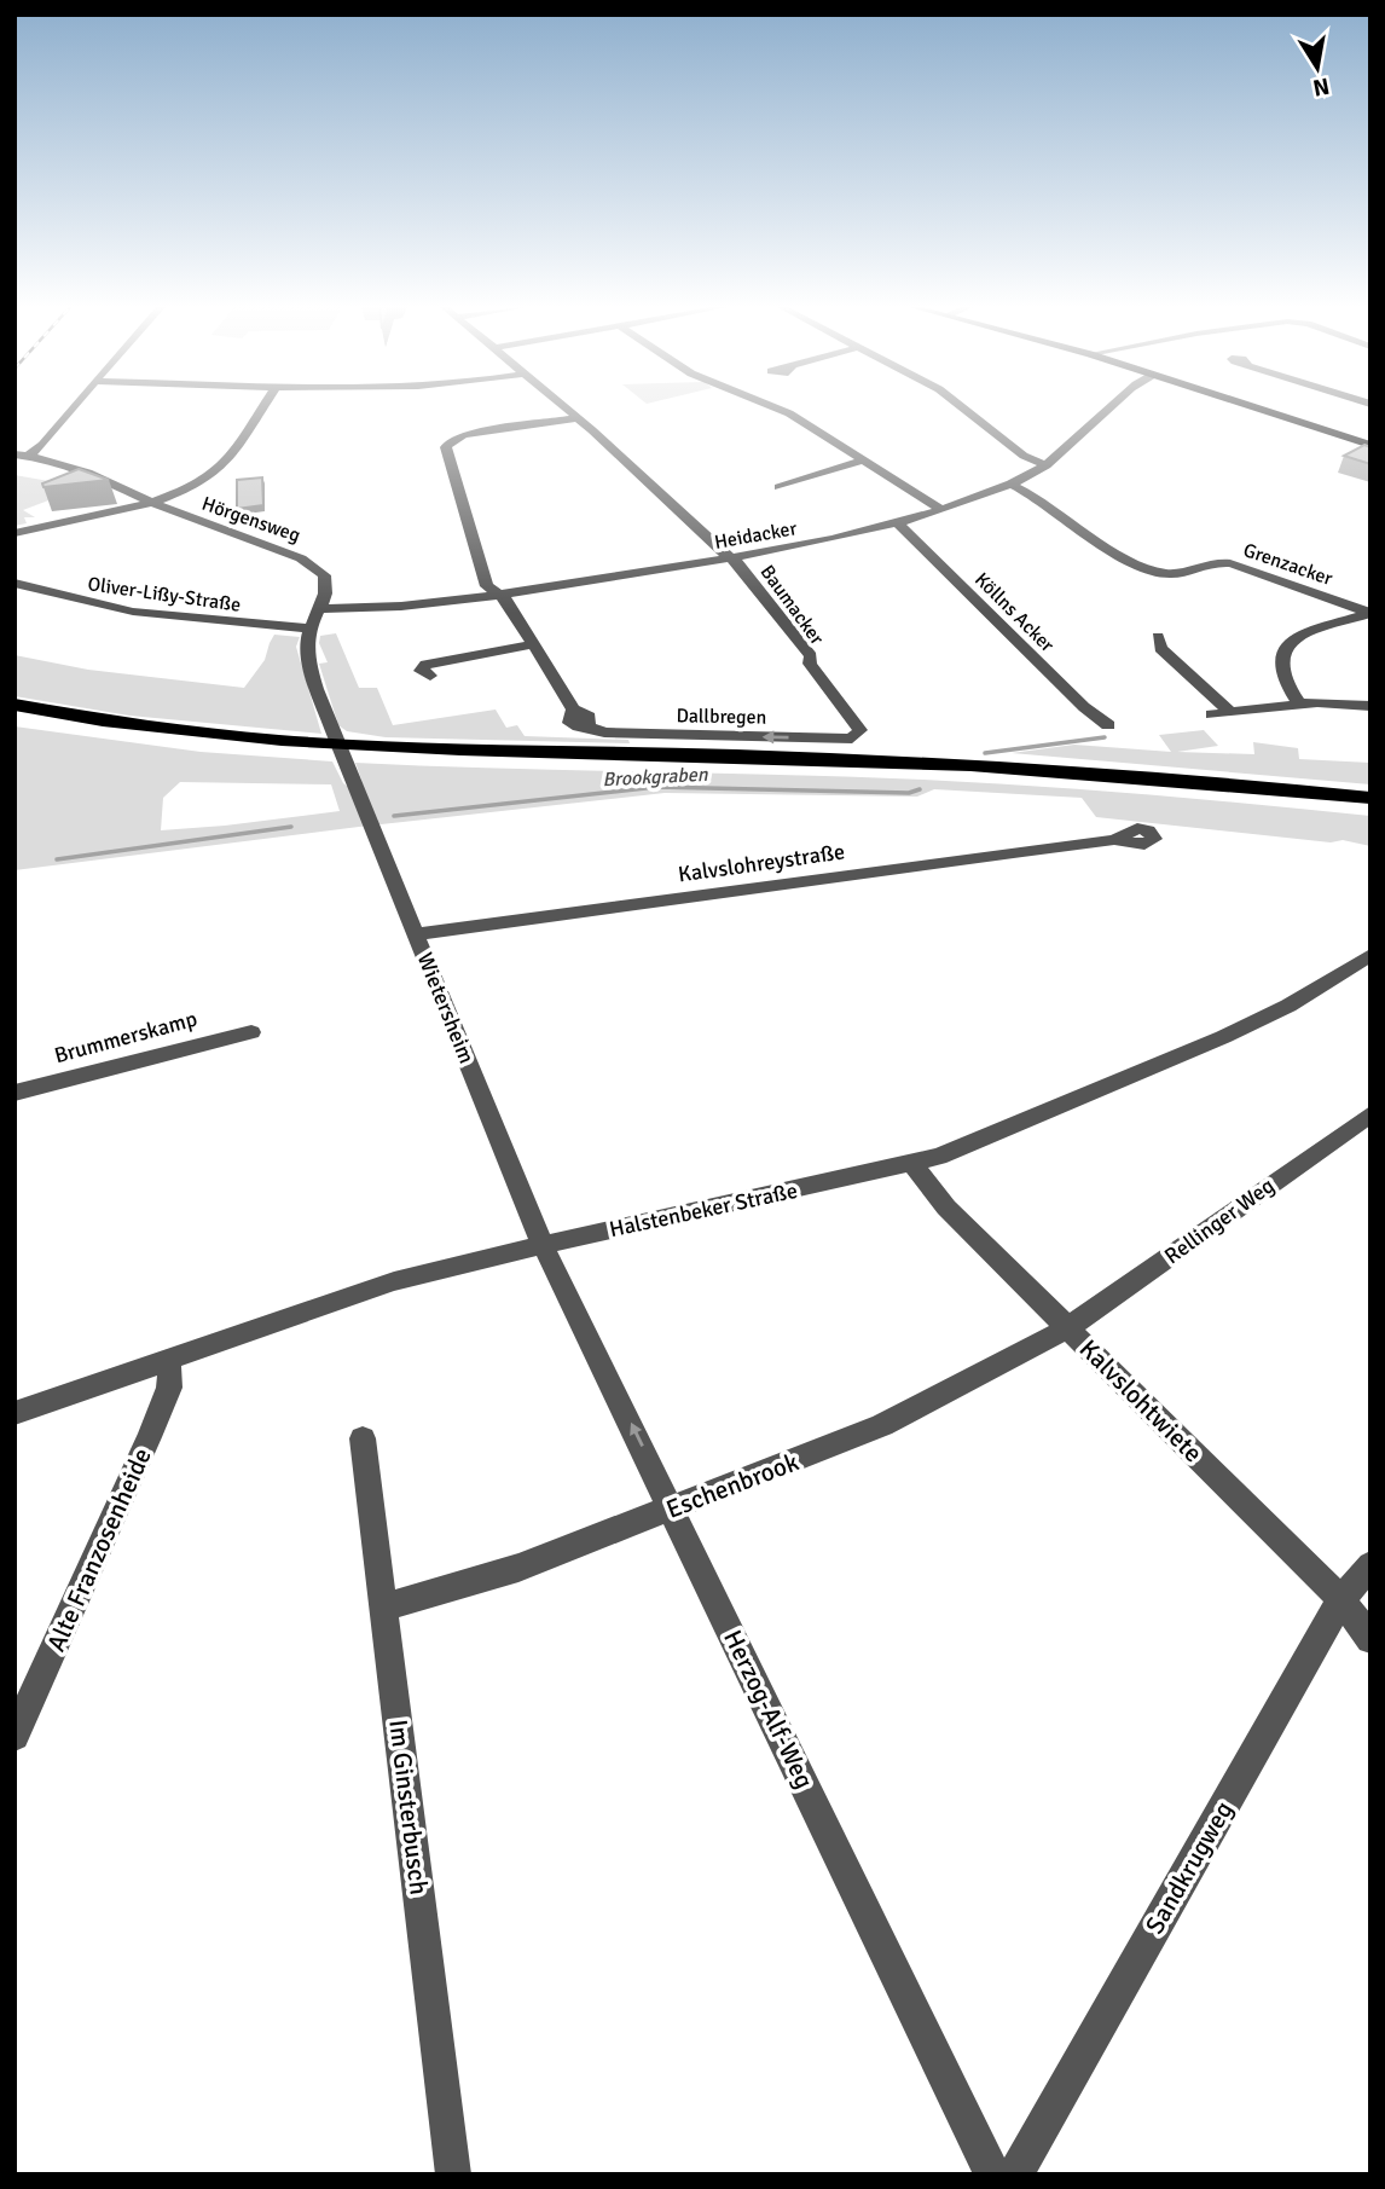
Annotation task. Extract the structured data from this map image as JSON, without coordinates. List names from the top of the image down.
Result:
{
  "streets": {
    "street": [
      "Hörgensweg",
      "Heidacker",
      "Grenzacker",
      "Oliver-Lißy-Straße",
      "Baumacker",
      "Köllns Acker",
      "Dallbregen",
      "Kalvslohreystraße",
      "Wietersheim",
      "Brummerskamp",
      "Halstenbeker Straße",
      "Rellinger Weg",
      "Kalvslohtwiete",
      "Eschenbrook",
      "Alte Franzosenheide",
      "Herzog-Alf-Weg",
      "Im Ginsterbusch",
      "Sandkrugweg"
    ]
  },
  "crossings": [
    ["Hörgensweg", "Heidacker"],
    ["Heidacker", "Grenzacker"],
    ["Heidacker", "Baumacker"],
    ["Heidacker", "Köllns Acker"],
    ["Heidacker", "Dallbregen"],
    ["Oliver-Lißy-Straße", "Wietersheim"],
    ["Baumacker", "Dallbregen"],
    ["Kalvslohreystraße", "Wietersheim"],
    ["Wietersheim", "Halstenbeker Straße"],
    ["Wietersheim", "Herzog-Alf-Weg"],
    ["Halstenbeker Straße", "Kalvslohtwiete"],
    ["Halstenbeker Straße", "Alte Franzosenheide"],
    ["Halstenbeker Straße", "Herzog-Alf-Weg"],
    ["Rellinger Weg", "Kalvslohtwiete"],
    ["Rellinger Weg", "Eschenbrook"],
    ["Kalvslohtwiete", "Eschenbrook"],
    ["Kalvslohtwiete", "Sandkrugweg"],
    ["Eschenbrook", "Herzog-Alf-Weg"],
    ["Eschenbrook", "Im Ginsterbusch"]
  ],
  "one_way": ["Dallbregen"],
  "water": ["Brookgraben"],
  "north": "bottom"
}
